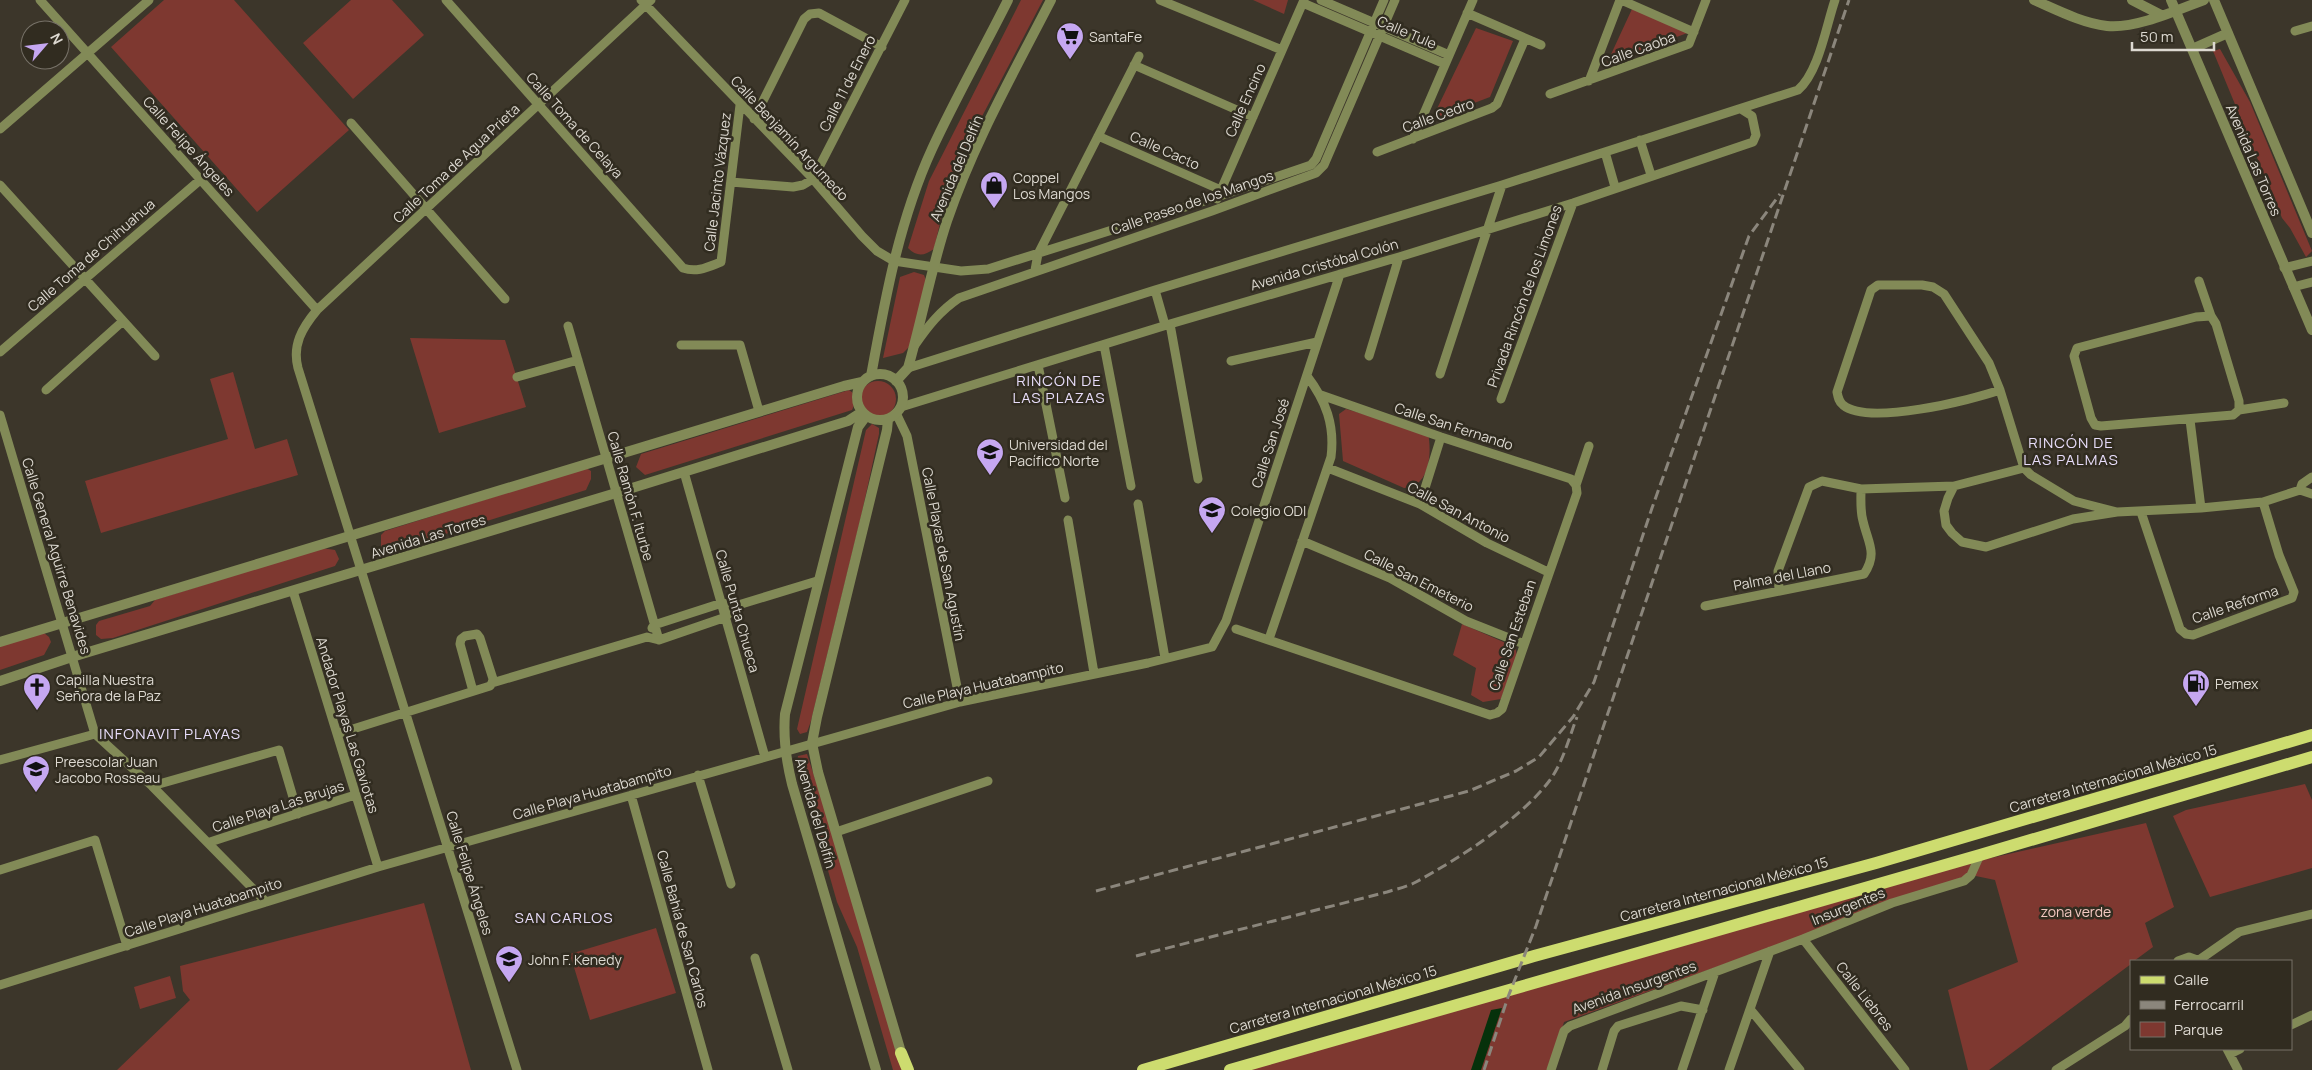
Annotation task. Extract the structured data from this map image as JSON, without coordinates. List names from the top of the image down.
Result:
{
  "streets": {
    "main road": ["Carretera Internacional México 15"],
    "street": [
      "Calle Tule",
      "Calle Caoba",
      "Calle 11 de Enero",
      "Calle Encino",
      "Calle Cedro",
      "Calle Toma de Celaya",
      "Calle Benjamín Argumedo",
      "Calle Felipe Ángeles",
      "Calle Cacto",
      "Avenida Las Torres",
      "Calle Toma de Agua Prieta",
      "Avenida del Delfín",
      "Calle Jacinto Vázquez",
      "Calle Paseo de los Mangos",
      "Calle Toma de Chihuahua",
      "Avenida Cristóbal Colón",
      "Privada Rincón de los Limones",
      "Calle San Fernando",
      "Calle San José",
      "Calle Ramón F. Iturbe",
      "Calle San Antonio",
      "Calle Playas de San Agustín",
      "Calle General Aguirre Benavides",
      "Palma del Llano",
      "Calle San Emeterio",
      "Calle Reforma",
      "Calle Punta Chueca",
      "Calle San Esteban",
      "Calle Playa Huatabampito",
      "Andador Playas Las Gaviotas",
      "Calle Playa Las Brujas",
      "Insurgentes",
      "Calle Bahía de San Carlos",
      "Avenida Insurgentes",
      "Calle Liebres"
    ]
  },
  "crossings": [
    ["Calle Tule", "Calle Encino"],
    ["Calle Tule", "Calle Paseo de los Mangos"],
    ["Calle 11 de Enero", "Calle Benjamín Argumedo"],
    ["Calle 11 de Enero", "Calle Jacinto Vázquez"],
    ["Calle Encino", "Calle Cacto"],
    ["Calle Encino", "Calle Paseo de los Mangos"],
    ["Calle Toma de Celaya", "Calle Toma de Agua Prieta"],
    ["Calle Toma de Celaya", "Calle Jacinto Vázquez"],
    ["Calle Benjamín Argumedo", "Calle Toma de Agua Prieta"],
    ["Calle Benjamín Argumedo", "Avenida del Delfín"],
    ["Calle Benjamín Argumedo", "Calle Jacinto Vázquez"],
    ["Calle Benjamín Argumedo", "Calle Paseo de los Mangos"],
    ["Calle Felipe Ángeles", "Avenida Las Torres"],
    ["Calle Felipe Ángeles", "Calle Toma de Agua Prieta"],
    ["Calle Felipe Ángeles", "Calle Toma de Chihuahua"],
    ["Calle Felipe Ángeles", "Calle Playa Huatabampito"],
    ["Calle Cacto", "Calle Paseo de los Mangos"],
    ["Avenida Las Torres", "Avenida del Delfín"],
    ["Avenida Las Torres", "Avenida Cristóbal Colón"],
    ["Avenida Las Torres", "Calle Ramón F. Iturbe"],
    ["Avenida Las Torres", "Calle Playas de San Agustín"],
    ["Avenida Las Torres", "Calle General Aguirre Benavides"],
    ["Avenida Las Torres", "Calle Punta Chueca"],
    ["Avenida Las Torres", "Andador Playas Las Gaviotas"],
    ["Avenida del Delfín", "Calle Paseo de los Mangos"],
    ["Avenida del Delfín", "Avenida Cristóbal Colón"],
    ["Avenida del Delfín", "Calle Playas de San Agustín"],
    ["Avenida del Delfín", "Calle Playa Huatabampito"],
    ["Avenida Cristóbal Colón", "Privada Rincón de los Limones"],
    ["Avenida Cristóbal Colón", "Calle San José"],
    ["Avenida Cristóbal Colón", "Calle Playas de San Agustín"],
    ["Calle San Fernando", "Calle San Esteban"],
    ["Calle San José", "Calle Playa Huatabampito"],
    ["Calle San Antonio", "Calle San Esteban"],
    ["Calle Playas de San Agustín", "Calle Playa Huatabampito"],
    ["Calle San Emeterio", "Calle San Esteban"],
    ["Calle Punta Chueca", "Calle Playa Huatabampito"],
    ["Calle Playa Huatabampito", "Andador Playas Las Gaviotas"],
    ["Calle Playa Huatabampito", "Calle Bahía de San Carlos"],
    ["Andador Playas Las Gaviotas", "Calle Playa Las Brujas"],
    ["Insurgentes", "Avenida Insurgentes"],
    ["Insurgentes", "Calle Liebres"]
  ],
  "districts": [
    "RINCÓN DE LAS PLAZAS",
    "RINCÓN DE LAS PALMAS",
    "INFONAVIT PLAYAS",
    "SAN CARLOS"
  ],
  "parks": ["zona verde"],
  "places": {
    "supermarket": ["SantaFe"],
    "shop": ["Coppel Los Mangos"],
    "school or university": [
      "Universidad del Pacífico Norte",
      "Colegio ODI",
      "Preescolar Juan Jacobo Rosseau",
      "John F. Kenedy"
    ],
    "fuel station": ["Pemex"],
    "church": ["Capilla Nuestra Señora de la Paz"]
  },
  "legend": ["Calle", "Ferrocarril", "Parque"],
  "scale_bar": "50 m",
  "north": "top right"
}
